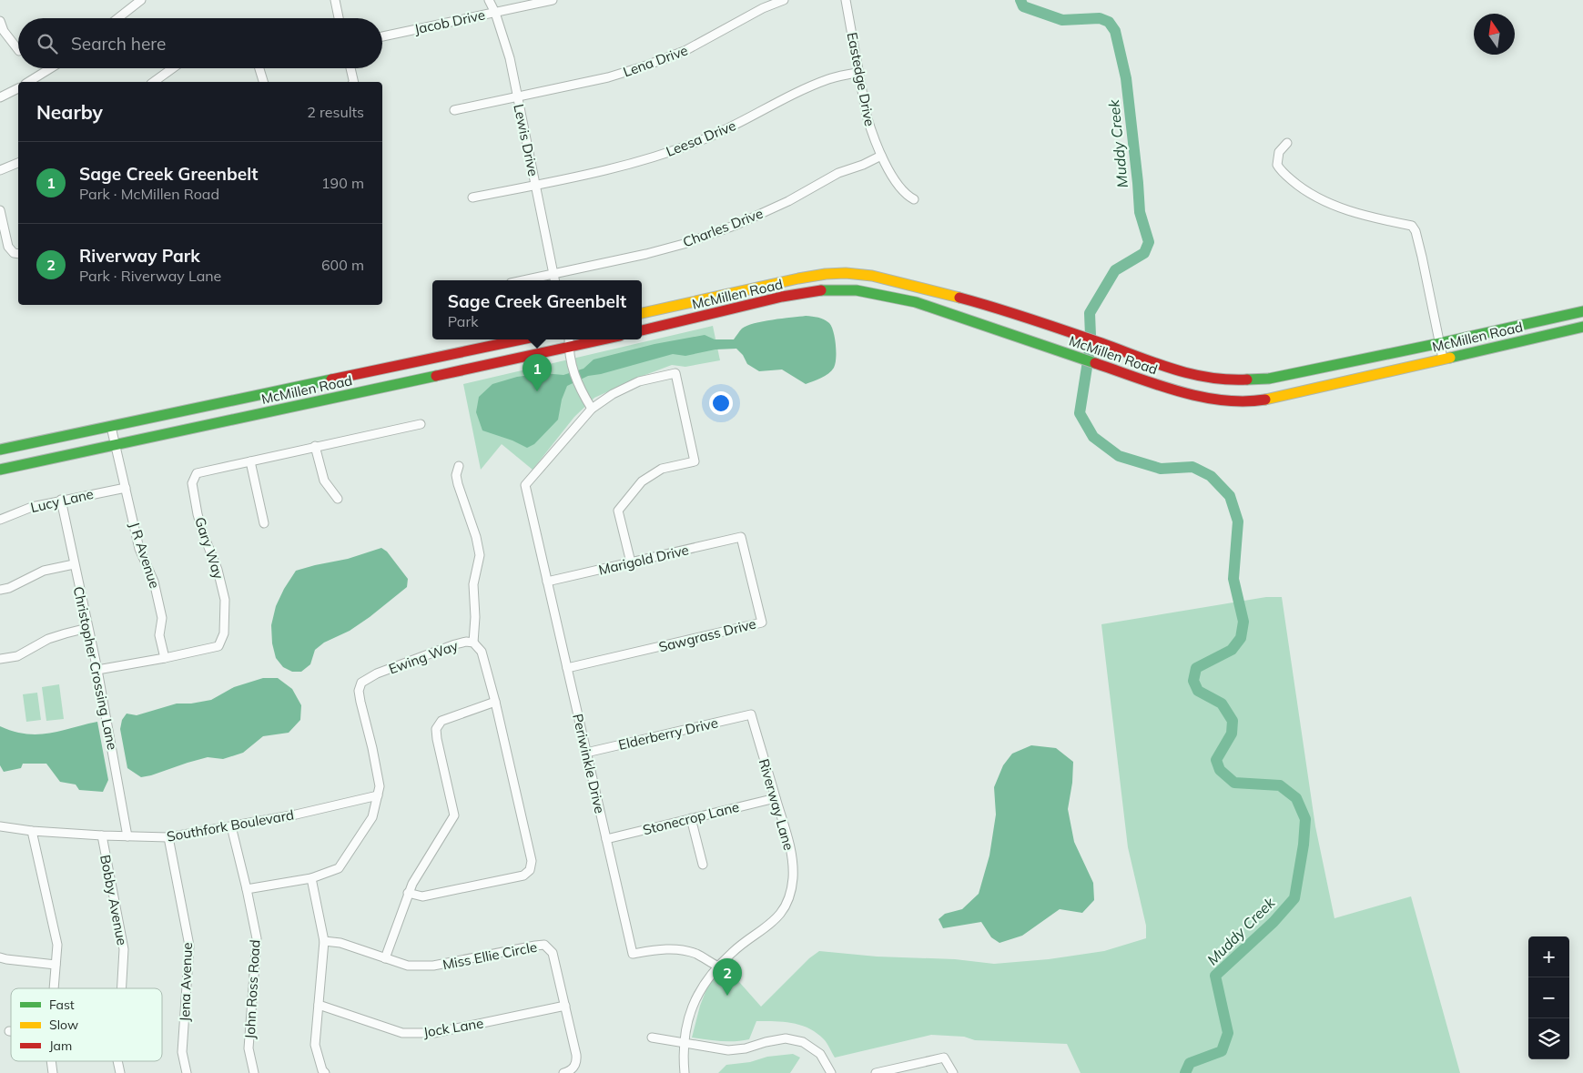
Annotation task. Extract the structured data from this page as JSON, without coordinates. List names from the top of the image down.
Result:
{
  "streets": {
    "main road": ["McMillen Road"],
    "street": [
      "Jacob Drive",
      "Lena Drive",
      "Eastedge Drive",
      "Leesa Drive",
      "Lewis Drive",
      "Charles Drive",
      "Lucy Lane",
      "Gary Way",
      "J R Avenue",
      "Marigold Drive",
      "Sawgrass Drive",
      "Ewing Way",
      "Christopher Crossing Lane",
      "Elderberry Drive",
      "Periwinkle Drive",
      "Riverway Lane",
      "Stonecrop Lane",
      "Southfork Boulevard",
      "Bobby Avenue",
      "Miss Ellie Circle",
      "Jena Avenue",
      "John Ross Road",
      "Jock Lane"
    ]
  },
  "crossings": [
    ["Jacob Drive", "Lewis Drive"],
    ["Lena Drive", "Lewis Drive"],
    ["Eastedge Drive", "Leesa Drive"],
    ["Eastedge Drive", "Charles Drive"],
    ["Leesa Drive", "Lewis Drive"],
    ["Lewis Drive", "Charles Drive"],
    ["McMillen Road", "J R Avenue"],
    ["Lucy Lane", "J R Avenue"],
    ["Lucy Lane", "Christopher Crossing Lane"],
    ["Gary Way", "J R Avenue"],
    ["Gary Way", "Christopher Crossing Lane"],
    ["Marigold Drive", "Sawgrass Drive"],
    ["Marigold Drive", "Periwinkle Drive"],
    ["Sawgrass Drive", "Periwinkle Drive"],
    ["Ewing Way", "Southfork Boulevard"],
    ["Ewing Way", "John Ross Road"],
    ["Christopher Crossing Lane", "Southfork Boulevard"],
    ["Elderberry Drive", "Periwinkle Drive"],
    ["Elderberry Drive", "Riverway Lane"],
    ["Periwinkle Drive", "Riverway Lane"],
    ["Periwinkle Drive", "Stonecrop Lane"],
    ["Riverway Lane", "Stonecrop Lane"],
    ["Southfork Boulevard", "Bobby Avenue"],
    ["Southfork Boulevard", "Jena Avenue"],
    ["Southfork Boulevard", "John Ross Road"],
    ["Miss Ellie Circle", "Jock Lane"]
  ],
  "water": ["Muddy Creek"],
  "legend": ["Fast", "Slow", "Jam"],
  "north": "top",
  "page": {
    "search": "Search here",
    "heading": ["Nearby", "2 results"],
    "list": [
      {
        "mark": "1",
        "name": "Sage Creek Greenbelt",
        "note": "Park · McMillen Road",
        "value": "190 m"
      },
      {
        "mark": "2",
        "name": "Riverway Park",
        "note": "Park · Riverway Lane",
        "value": "600 m"
      }
    ],
    "popup": ["Sage Creek Greenbelt", "Park"],
    "pins": ["1", "2"],
    "map_buttons": ["+", "−"]
  }
}
